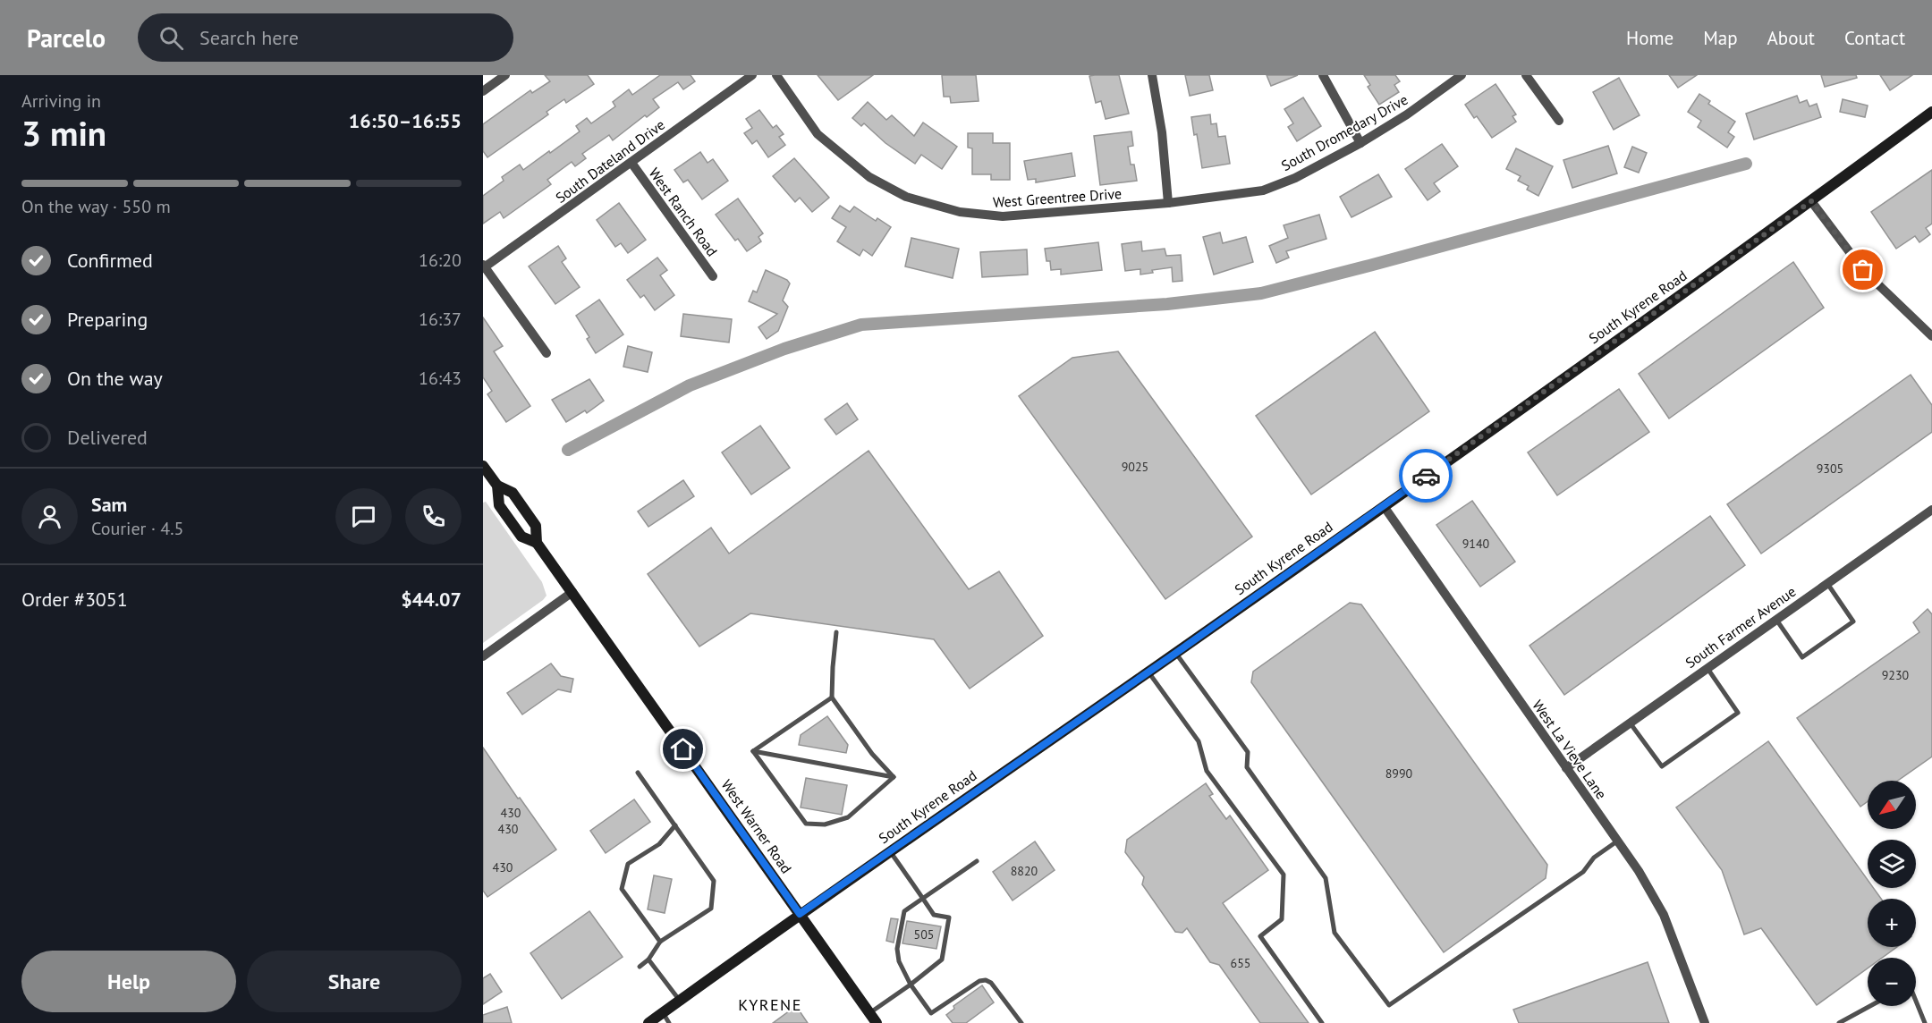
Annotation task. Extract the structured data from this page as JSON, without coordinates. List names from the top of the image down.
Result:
{
  "streets": {
    "main road": ["South Kyrene Road", "West Warner Road"],
    "street": [
      "South Dromedary Drive",
      "South Dateland Drive",
      "West Greentree Drive",
      "West Ranch Road",
      "South Farmer Avenue",
      "West La Vieve Lane"
    ]
  },
  "crossings": [
    ["South Dromedary Drive", "West Greentree Drive"],
    ["South Dateland Drive", "West Ranch Road"],
    ["South Kyrene Road", "West La Vieve Lane"],
    ["South Kyrene Road", "West Warner Road"],
    ["South Farmer Avenue", "West La Vieve Lane"]
  ],
  "districts": ["KYRENE"],
  "house_numbers": [
    "9025",
    "9305",
    "9140",
    "9230",
    "8990",
    "430",
    "430",
    "430",
    "8820",
    "505",
    "655"
  ],
  "north": "bottom left",
  "page": {
    "header": "Parcelo",
    "search": "Search here",
    "nav": [
      "Home",
      "Map",
      "About",
      "Contact"
    ],
    "heading": ["3 min", "Arriving in", "16:50–16:55"],
    "panel": [
      "Sam",
      "Courier · 4.5",
      "Order #3051",
      "$44.07"
    ],
    "bar": "On the way · 550 m",
    "list": [
      ["Confirmed", "16:20"],
      ["Preparing", "16:37"],
      ["On the way", "16:43"],
      "Delivered"
    ],
    "map_buttons": ["+", "−"],
    "buttons": ["Help", "Share"]
  }
}
